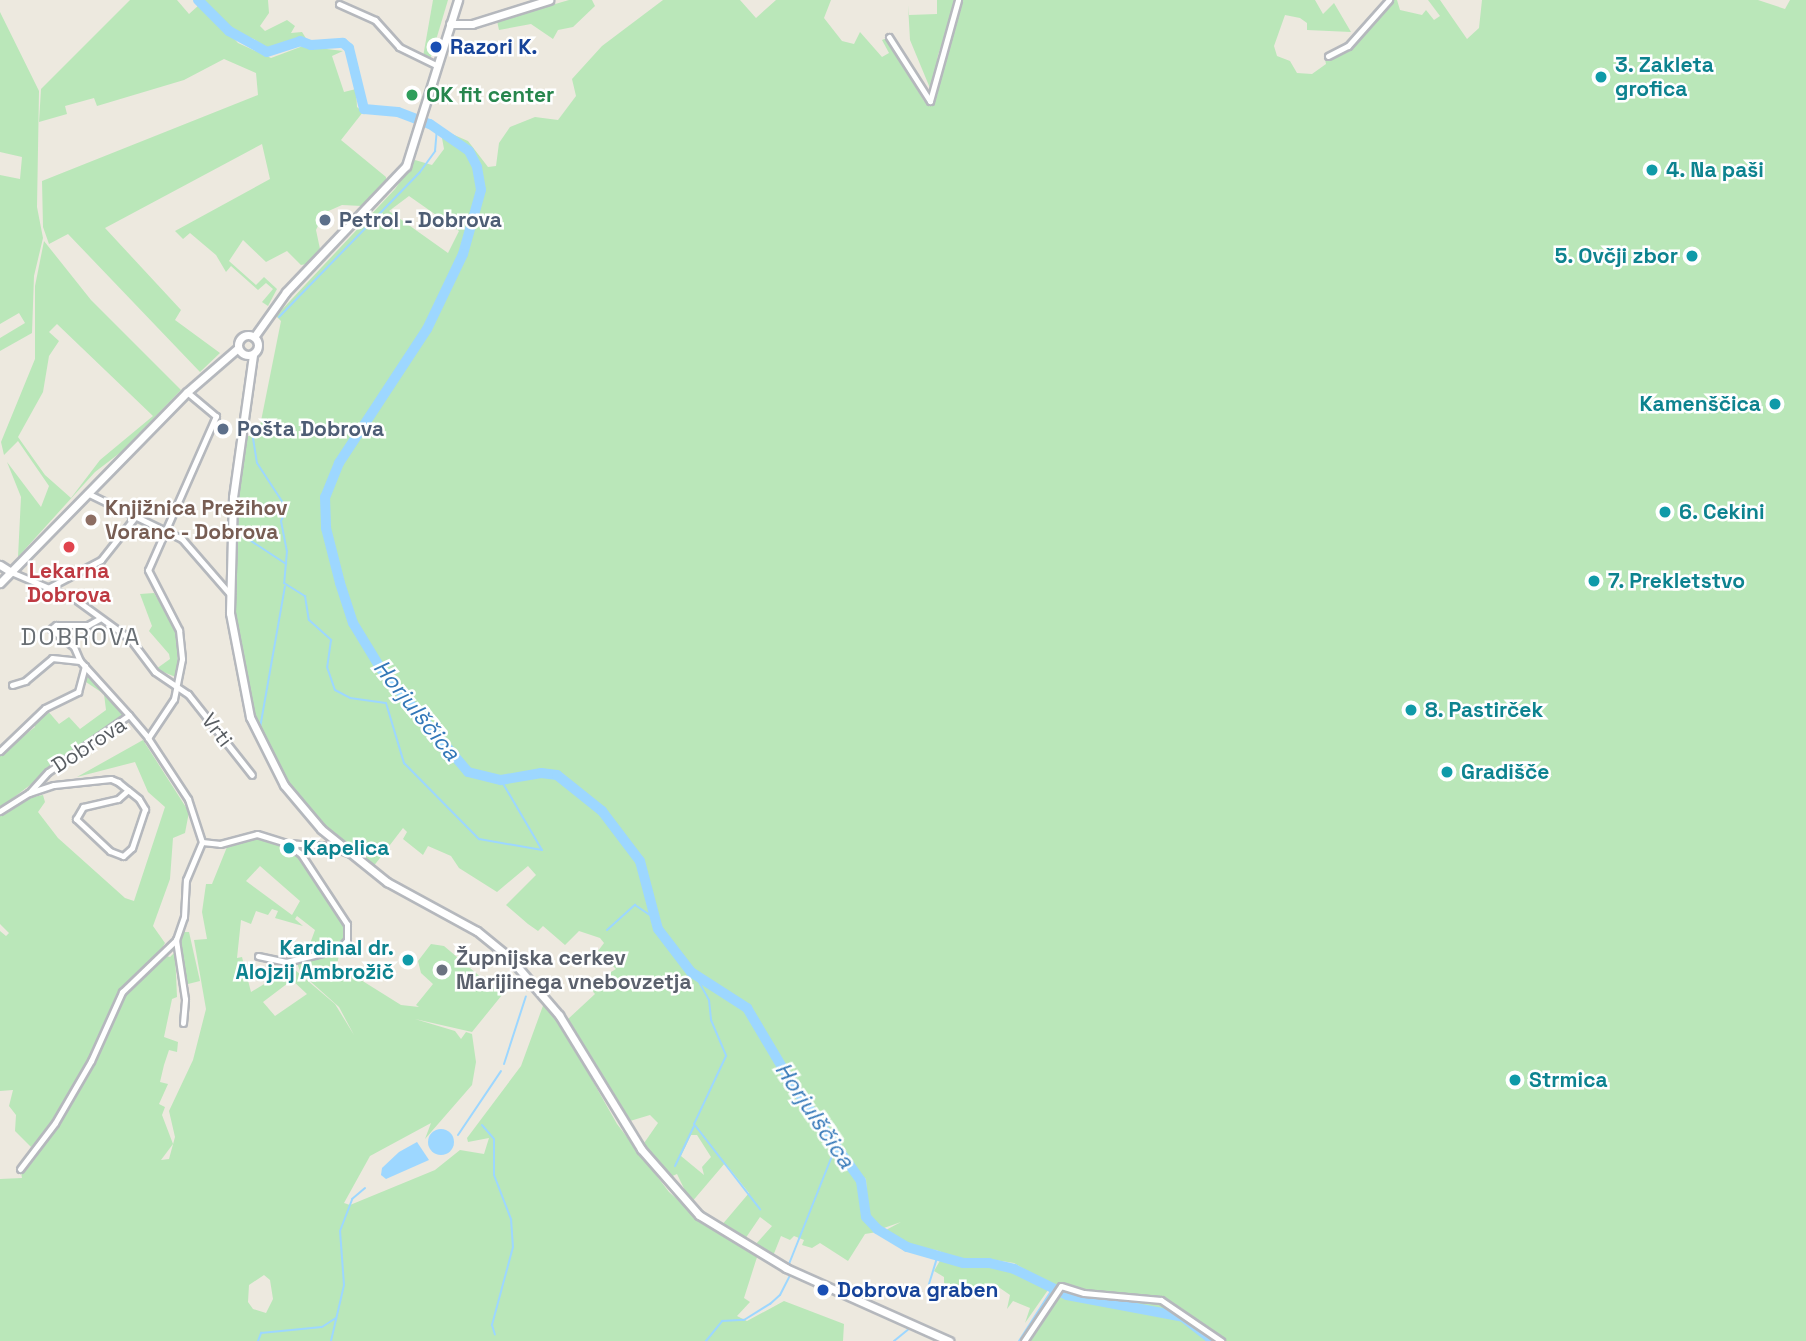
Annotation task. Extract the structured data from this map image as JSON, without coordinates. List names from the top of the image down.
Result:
{
  "streets": {
    "street": ["Vrti", "Dobrova"]
  },
  "districts": ["DOBROVA"],
  "water": ["Horjulščica"],
  "places": [
    "Razori K.",
    "3. Zakleta grofica",
    "OK fit center",
    "4. Na paši",
    "Petrol - Dobrova",
    "5. Ovčji zbor",
    "Kamenščica",
    "Pošta Dobrova",
    "6. Cekini",
    "Knjižnica Prežihov Voranc - Dobrova",
    "Lekarna Dobrova",
    "7. Prekletstvo",
    "8. Pastirček",
    "Gradišče",
    "Kapelica",
    "Kardinal dr. Alojzij Ambrožič",
    "Župnijska cerkev Marijinega vnebovzetja",
    "Strmica",
    "Dobrova graben"
  ]
}
